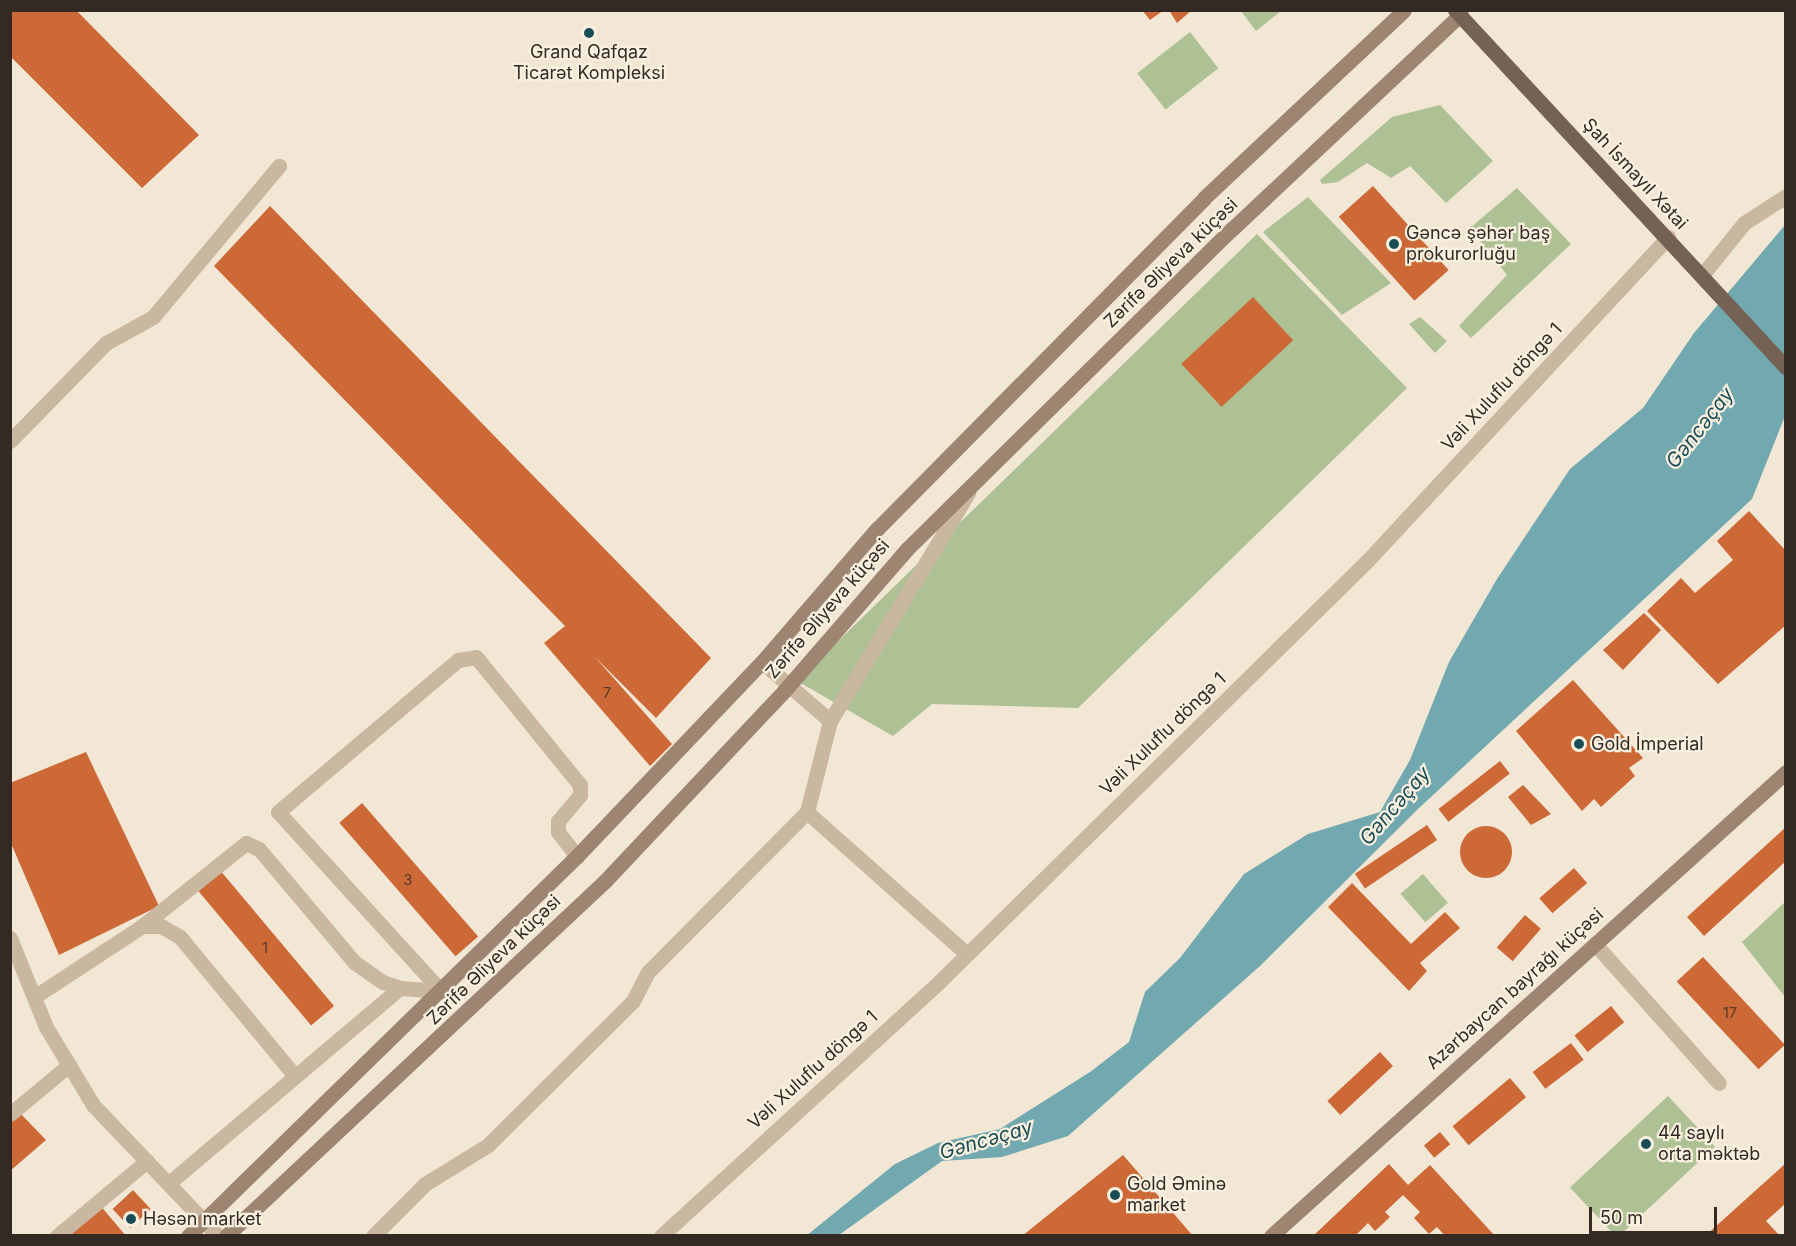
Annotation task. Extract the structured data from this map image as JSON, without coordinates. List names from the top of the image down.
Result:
{
  "streets": {
    "main road": ["Şah İsmayıl Xətai"],
    "street": ["Zərifə Əliyeva küçəsi", "Vəli Xuluflu döngə 1", "Azərbaycan bayrağı küçəsi"]
  },
  "crossings": [
    ["Şah İsmayıl Xətai", "Zərifə Əliyeva küçəsi"],
    ["Şah İsmayıl Xətai", "Vəli Xuluflu döngə 1"]
  ],
  "water": ["Gəncəçay"],
  "places": [
    "Grand Qafqaz Ticarət Kompleksi",
    "Gəncə şəhər baş prokurorluğu",
    "Gold İmperial",
    "44 saylı orta məktəb",
    "Gold Əminə market",
    "Həsən market"
  ],
  "house_numbers": [
    "7",
    "3",
    "1",
    "17"
  ],
  "scale_bar": "50 m"
}
